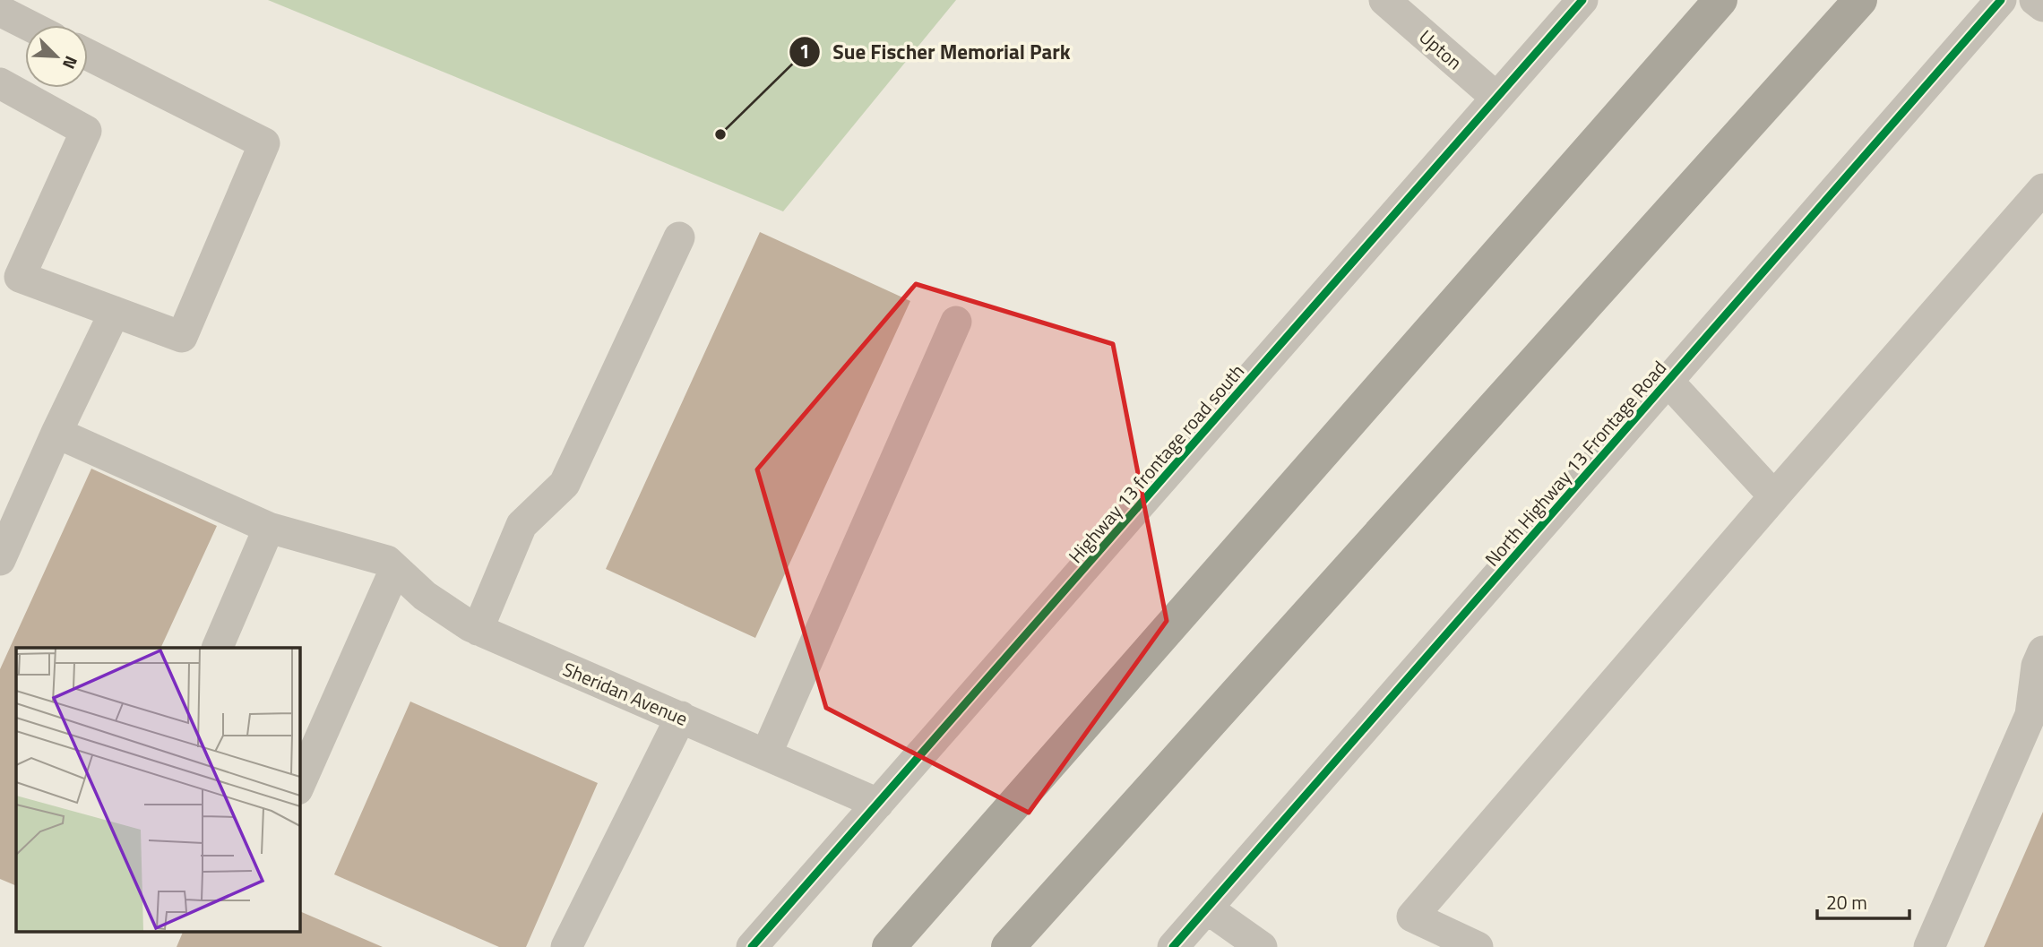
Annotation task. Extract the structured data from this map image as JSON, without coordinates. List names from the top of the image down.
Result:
{
  "streets": {
    "street": [
      "Upton",
      "Highway 13 frontage road south",
      "North Highway 13 Frontage Road",
      "Sheridan Avenue"
    ]
  },
  "crossings": [
    ["Upton", "Highway 13 frontage road south"],
    ["Highway 13 frontage road south", "Sheridan Avenue"]
  ],
  "places": ["Sue Fischer Memorial Park"],
  "scale_bar": "20 m",
  "north": "bottom right"
}
